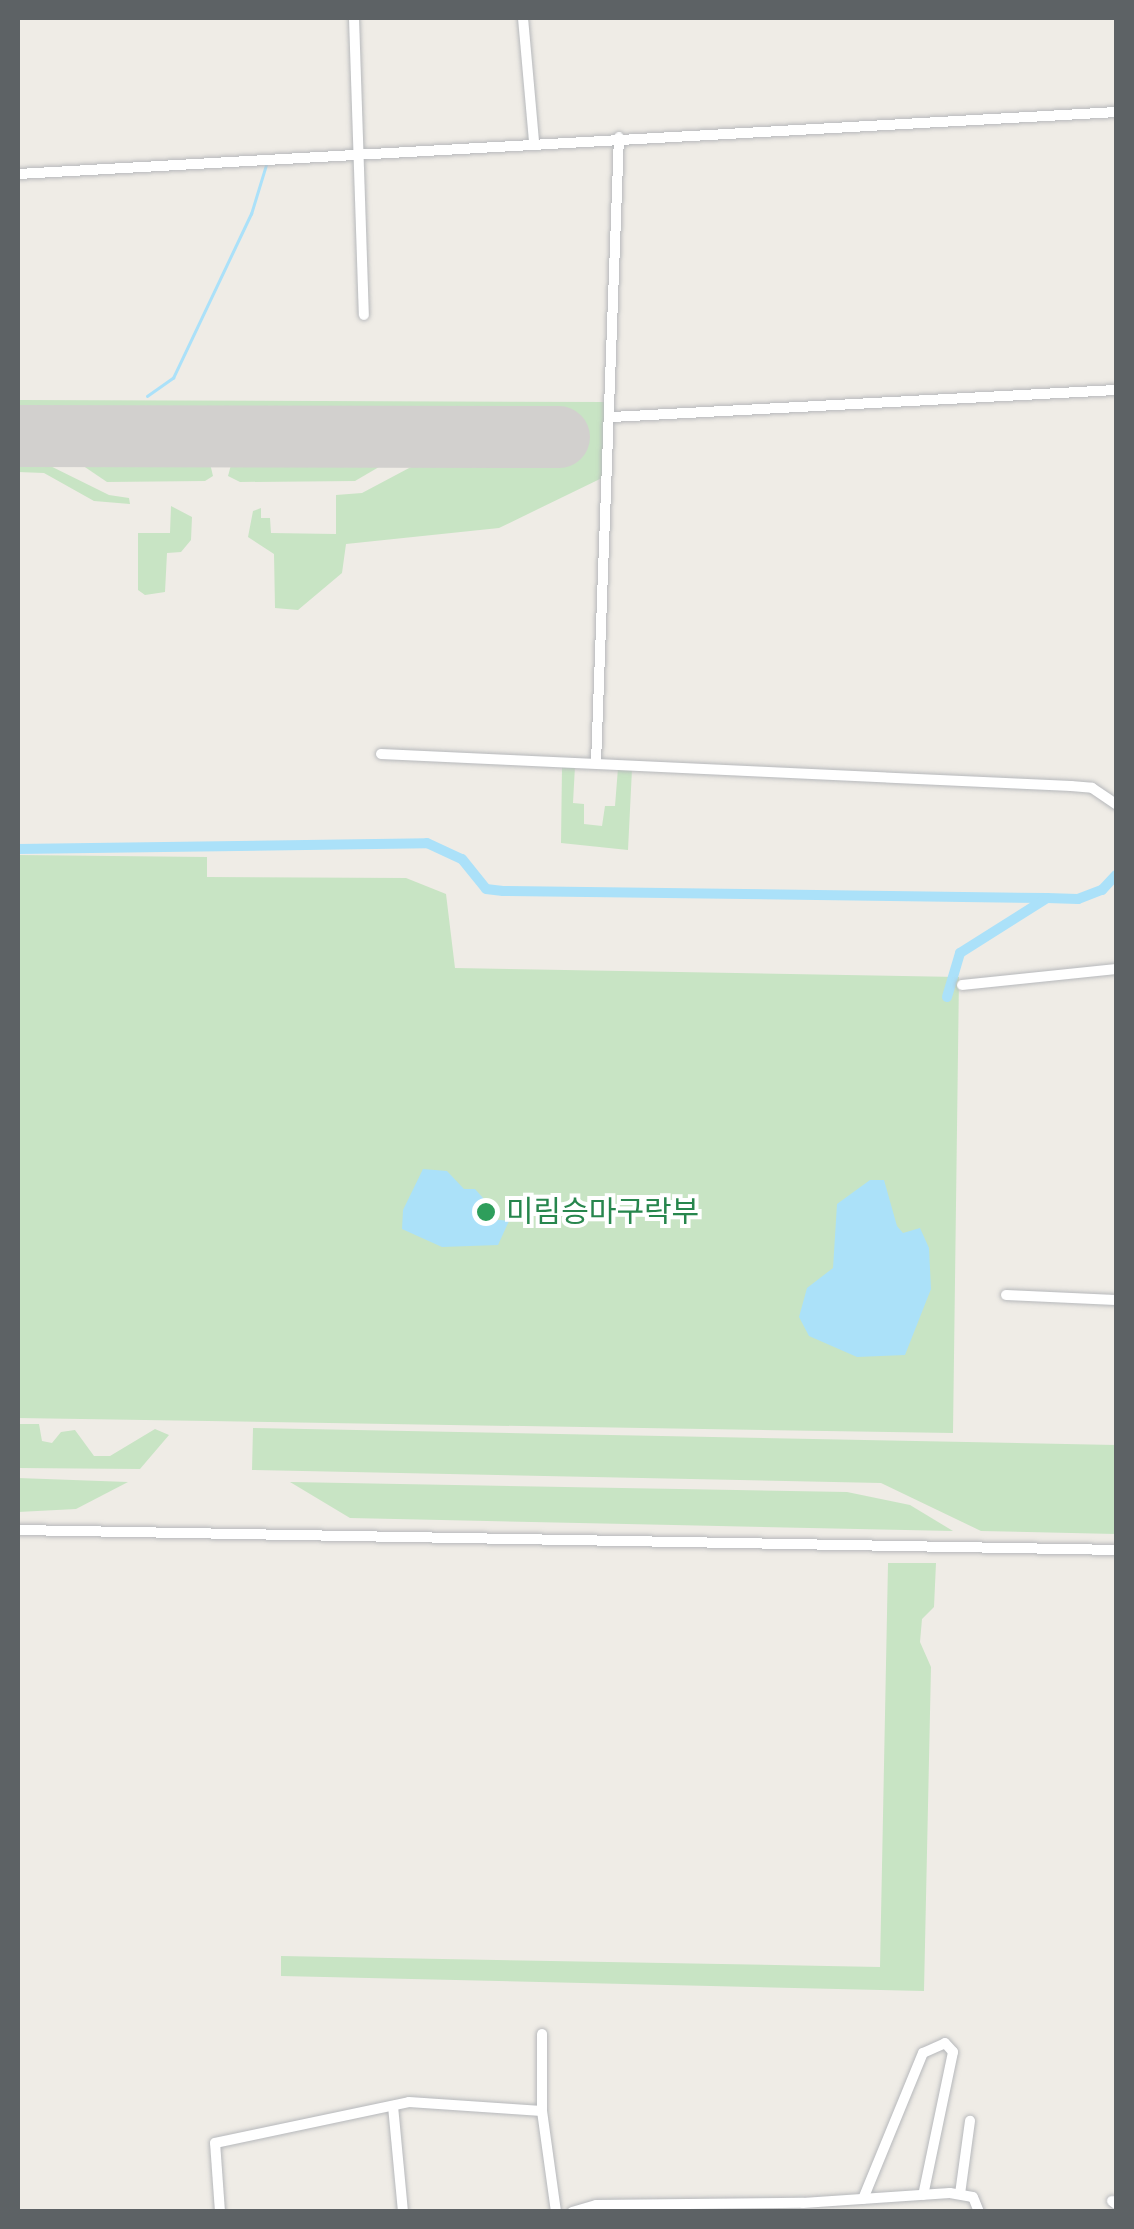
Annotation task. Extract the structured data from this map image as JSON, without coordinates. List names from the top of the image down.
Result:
{
  "places": ["미림승마구락부"]
}
